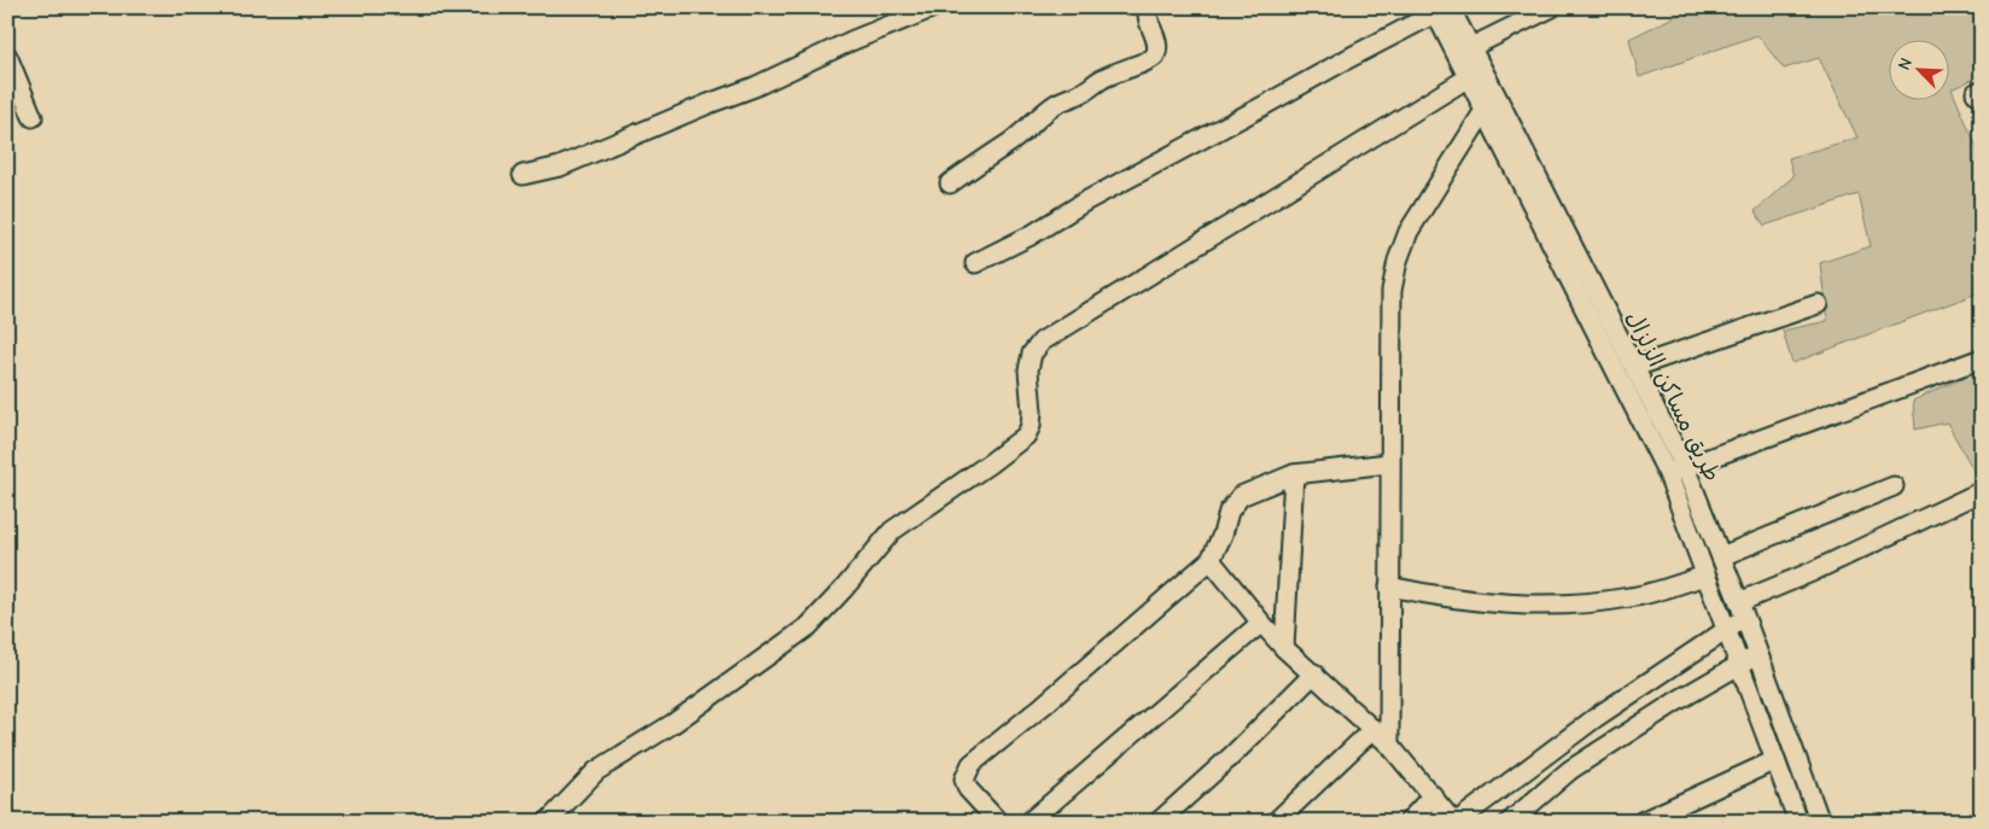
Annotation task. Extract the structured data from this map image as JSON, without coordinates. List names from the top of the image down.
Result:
{
  "streets": {
    "street": ["طريق مساكن الزلزال"]
  },
  "north": "top left"
}
